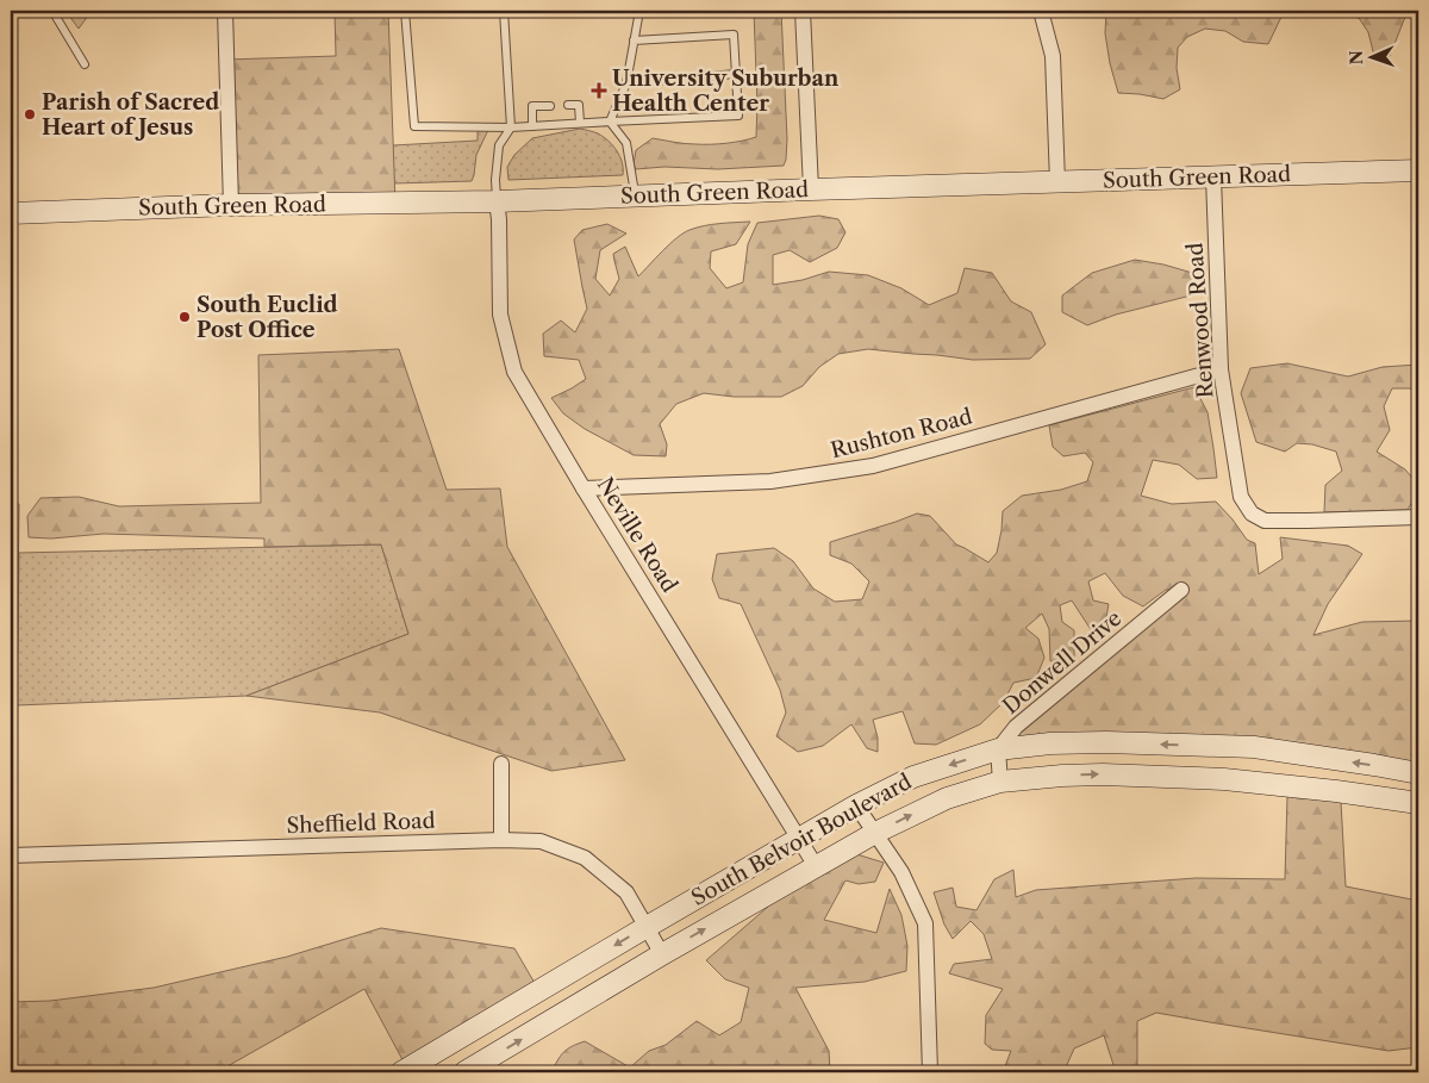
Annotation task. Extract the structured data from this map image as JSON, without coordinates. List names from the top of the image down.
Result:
{
  "streets": {
    "street": [
      "South Green Road",
      "Renwood Road",
      "Rushton Road",
      "Neville Road",
      "Donwell Drive",
      "Sheffield Road",
      "South Belvoir Boulevard"
    ]
  },
  "crossings": [
    ["South Green Road", "Renwood Road"],
    ["South Green Road", "Neville Road"],
    ["Renwood Road", "Rushton Road"],
    ["Rushton Road", "Neville Road"],
    ["Neville Road", "South Belvoir Boulevard"],
    ["Donwell Drive", "South Belvoir Boulevard"],
    ["Sheffield Road", "South Belvoir Boulevard"]
  ],
  "places": {
    "health": ["University Suburban Health Center"],
    "other": ["Parish of Sacred Heart of Jesus", "South Euclid Post Office"]
  },
  "north": "left"
}
